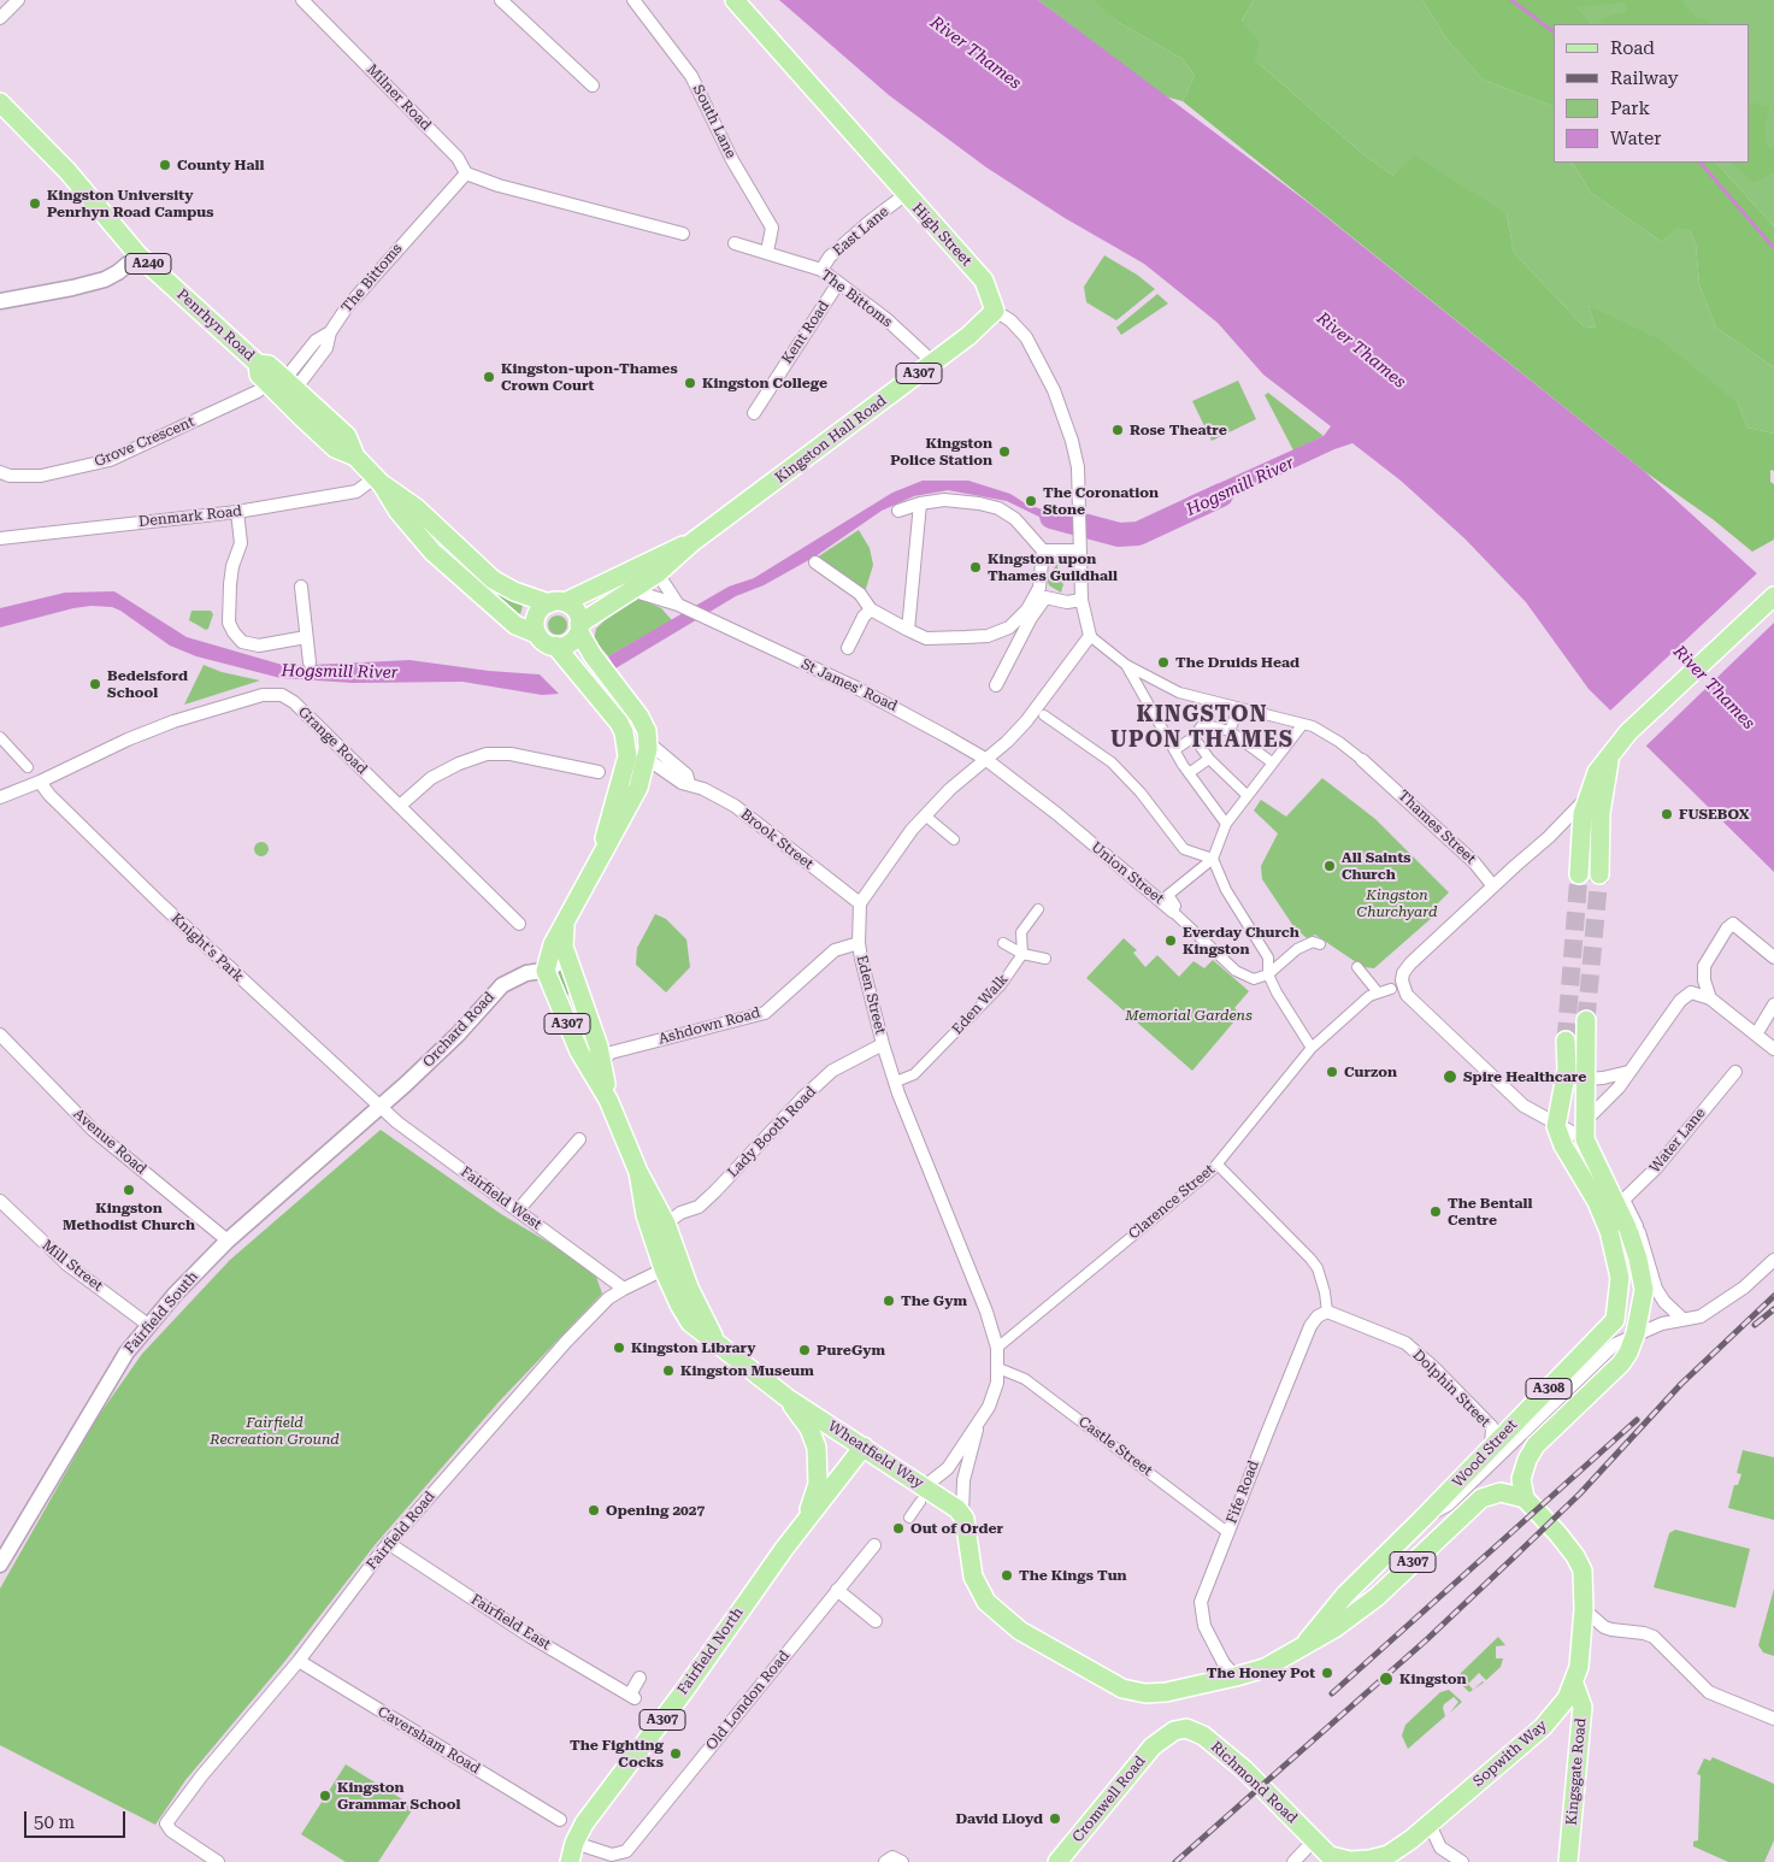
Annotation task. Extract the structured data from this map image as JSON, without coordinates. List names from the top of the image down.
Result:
{
  "streets": {
    "main road": [
      "High Street",
      "A240",
      "Penrhyn Road",
      "A307",
      "Kingston Hall Road",
      "A308",
      "Wood Street",
      "Wheatfield Way",
      "Fairfield North",
      "Sopwith Way",
      "Kingsgate Road",
      "Richmond Road",
      "Cromwell Road"
    ],
    "street": [
      "Milner Road",
      "South Lane",
      "East Lane",
      "The Bittoms",
      "Kent Road",
      "Grove Crescent",
      "Denmark Road",
      "St James' Road",
      "Grange Road",
      "Thames Street",
      "Brook Street",
      "Union Street",
      "Knight's Park",
      "Eden Street",
      "Eden Walk",
      "Ashdown Road",
      "Orchard Road",
      "Lady Booth Road",
      "Water Lane",
      "Avenue Road",
      "Fairfield West",
      "Clarence Street",
      "Mill Street",
      "Fairfield South",
      "Dolphin Street",
      "Castle Street",
      "Fife Road",
      "Fairfield Road",
      "Fairfield East",
      "Old London Road",
      "Caversham Road"
    ]
  },
  "crossings": [
    ["Milner Road", "The Bittoms"],
    ["South Lane", "The Bittoms"],
    ["East Lane", "High Street"],
    ["East Lane", "The Bittoms"],
    ["High Street", "Kingston Hall Road"],
    ["The Bittoms", "Penrhyn Road"],
    ["The Bittoms", "Kent Road"],
    ["The Bittoms", "Kingston Hall Road"],
    ["The Bittoms", "Grove Crescent"],
    ["Penrhyn Road", "Kingston Hall Road"],
    ["Penrhyn Road", "Grove Crescent"],
    ["Penrhyn Road", "Denmark Road"],
    ["A307", "A308"],
    ["A307", "Wood Street"],
    ["A307", "Sopwith Way"],
    ["Kingston Hall Road", "St James' Road"],
    ["St James' Road", "Union Street"],
    ["Grange Road", "Knight's Park"],
    ["Brook Street", "Eden Street"],
    ["Brook Street", "Wheatfield Way"],
    ["Knight's Park", "Orchard Road"],
    ["Knight's Park", "Fairfield West"],
    ["Knight's Park", "Fairfield South"],
    ["Eden Street", "Eden Walk"],
    ["Eden Street", "Ashdown Road"],
    ["Eden Street", "Lady Booth Road"],
    ["Eden Street", "Clarence Street"],
    ["Ashdown Road", "Wheatfield Way"],
    ["Orchard Road", "Fairfield West"],
    ["Orchard Road", "Fairfield South"],
    ["Orchard Road", "Wheatfield Way"],
    ["Lady Booth Road", "Wheatfield Way"],
    ["Water Lane", "Wood Street"],
    ["Avenue Road", "Fairfield South"],
    ["Fairfield West", "Fairfield South"],
    ["Fairfield West", "Fairfield Road"],
    ["Mill Street", "Fairfield South"],
    ["Dolphin Street", "Wood Street"],
    ["Dolphin Street", "Fife Road"],
    ["A308", "Wood Street"],
    ["A308", "Sopwith Way"],
    ["Castle Street", "Fife Road"],
    ["Wood Street", "Wheatfield Way"],
    ["Wood Street", "Fife Road"],
    ["Wheatfield Way", "Fairfield Road"],
    ["Wheatfield Way", "Fairfield North"],
    ["Fairfield Road", "Fairfield East"],
    ["Fairfield Road", "Caversham Road"],
    ["Fairfield North", "Old London Road"],
    ["Sopwith Way", "Kingsgate Road"],
    ["Sopwith Way", "Richmond Road"],
    ["Richmond Road", "Cromwell Road"]
  ],
  "districts": ["KINGSTON UPON THAMES"],
  "water": ["River Thames", "Hogsmill River"],
  "parks": ["Kingston Churchyard", "Memorial Gardens", "Fairfield Recreation Ground"],
  "places": [
    "County Hall",
    "Kingston University Penrhyn Road Campus",
    "Kingston-upon-Thames Crown Court",
    "Kingston College",
    "Rose Theatre",
    "Kingston Police Station",
    "The Coronation Stone",
    "Kingston upon Thames Guildhall",
    "The Druids Head",
    "Bedelsford School",
    "FUSEBOX",
    "All Saints Church",
    "Everday Church Kingston",
    "Curzon",
    "Spire Healthcare",
    "Kingston Methodist Church",
    "The Bentall Centre",
    "The Gym",
    "Kingston Library",
    "PureGym",
    "Kingston Museum",
    "Opening 2027",
    "Out of Order",
    "The Kings Tun",
    "The Honey Pot",
    "Kingston",
    "The Fighting Cocks",
    "Kingston Grammar School",
    "David Lloyd"
  ],
  "legend": [
    "Road",
    "Railway",
    "Park",
    "Water"
  ],
  "scale_bar": "50 m"
}
